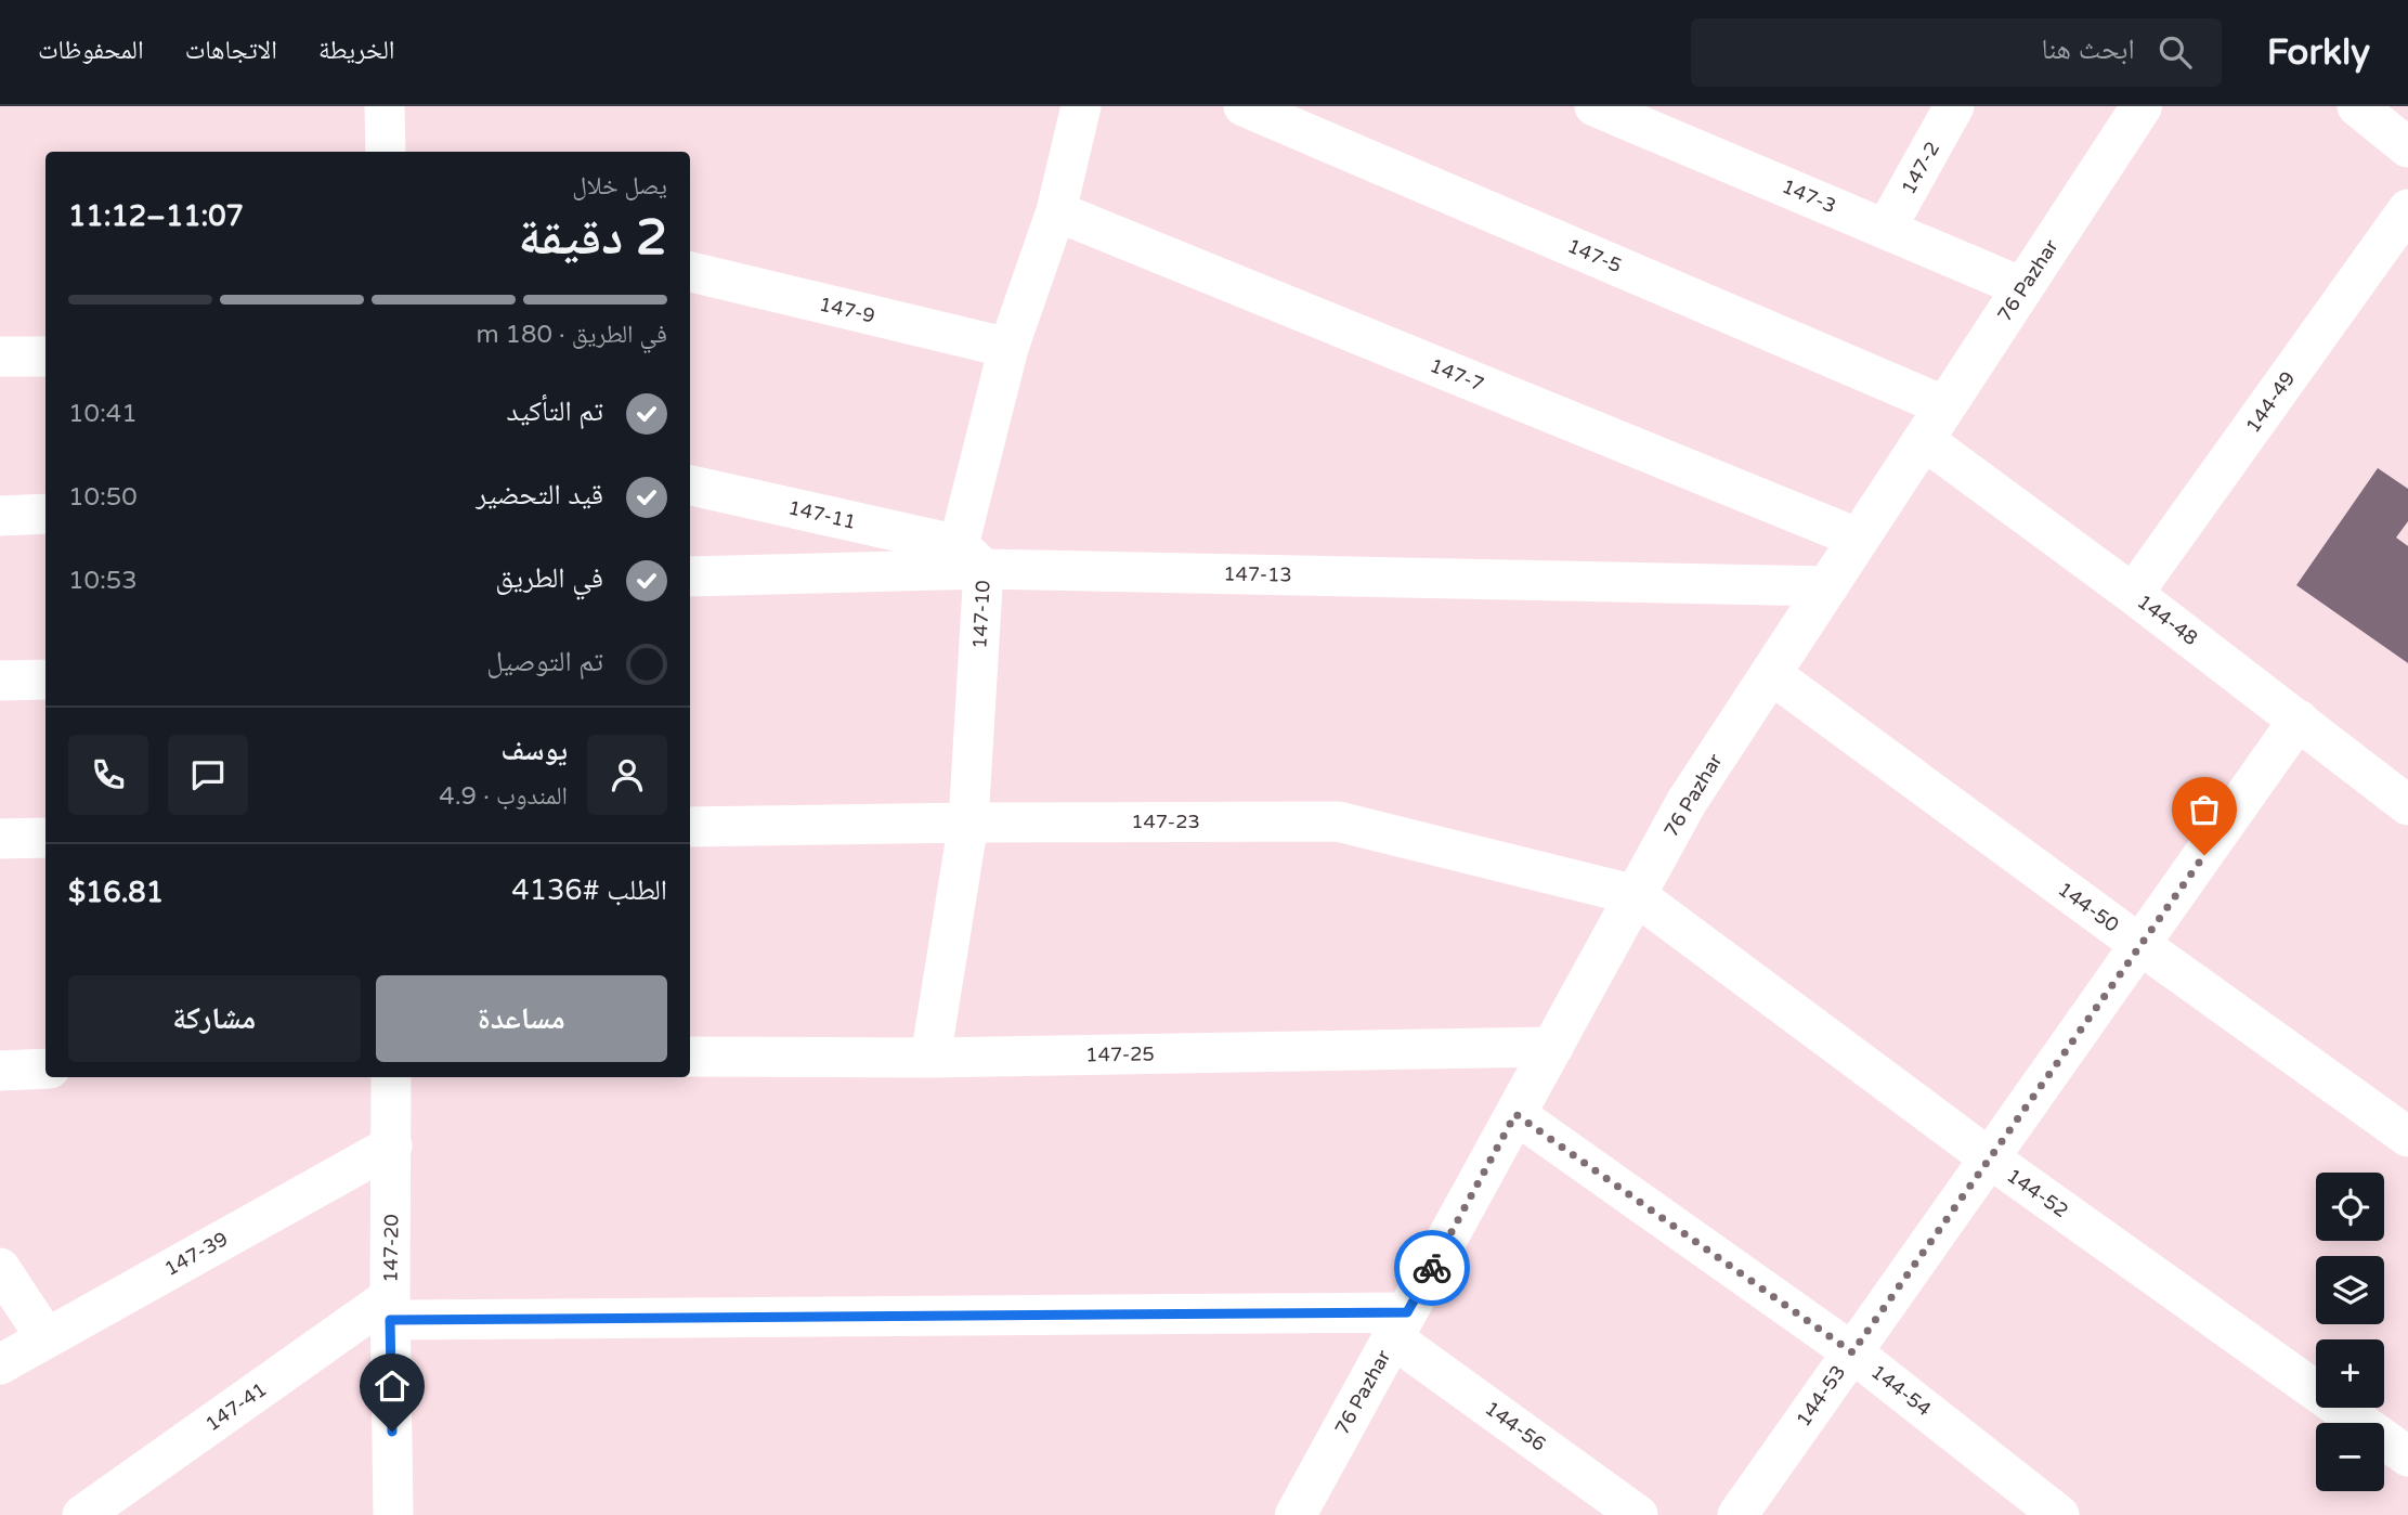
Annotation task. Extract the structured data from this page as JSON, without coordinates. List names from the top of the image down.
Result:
{
  "streets": {
    "street": [
      "147-2",
      "147-3",
      "147-5",
      "76 Pazhar",
      "147-9",
      "147-7",
      "144-49",
      "147-11",
      "147-13",
      "147-10",
      "144-48",
      "147-23",
      "144-50",
      "147-25",
      "144-52",
      "147-20",
      "147-39",
      "144-54",
      "144-53",
      "147-41",
      "144-56"
    ]
  },
  "crossings": [
    ["147-2", "147-3"],
    ["147-3", "76 Pazhar"],
    ["147-5", "76 Pazhar"],
    ["147-5", "144-48"],
    ["76 Pazhar", "147-7"],
    ["76 Pazhar", "147-13"],
    ["76 Pazhar", "144-48"],
    ["76 Pazhar", "147-23"],
    ["76 Pazhar", "144-50"],
    ["76 Pazhar", "147-25"],
    ["76 Pazhar", "144-52"],
    ["76 Pazhar", "144-54"],
    ["76 Pazhar", "144-56"],
    ["147-9", "147-10"],
    ["147-7", "147-10"],
    ["144-49", "144-48"],
    ["147-11", "147-13"],
    ["147-11", "147-10"],
    ["147-13", "147-10"],
    ["147-10", "147-23"],
    ["147-10", "147-25"],
    ["144-48", "144-53"],
    ["147-23", "144-52"],
    ["144-50", "144-53"],
    ["144-52", "144-53"],
    ["147-20", "147-39"],
    ["147-20", "147-41"],
    ["144-54", "144-53"]
  ],
  "page": {
    "header": "Forkly",
    "search": "ابحث هنا",
    "nav": ["الخريطة", "الاتجاهات", "المحفوظات"],
    "heading": ["2 دقيقة", "يصل خلال", "11:07–11:12"],
    "panel": [
      "يوسف",
      "المندوب · 4.9",
      "الطلب #4136",
      "$16.81"
    ],
    "bar": "في الطريق · 180 m",
    "list": [
      ["تم التأكيد", "10:41"],
      ["قيد التحضير", "10:50"],
      ["في الطريق", "10:53"],
      "تم التوصيل"
    ],
    "buttons": ["مساعدة", "مشاركة"],
    "map_buttons": ["+", "−"]
  }
}
